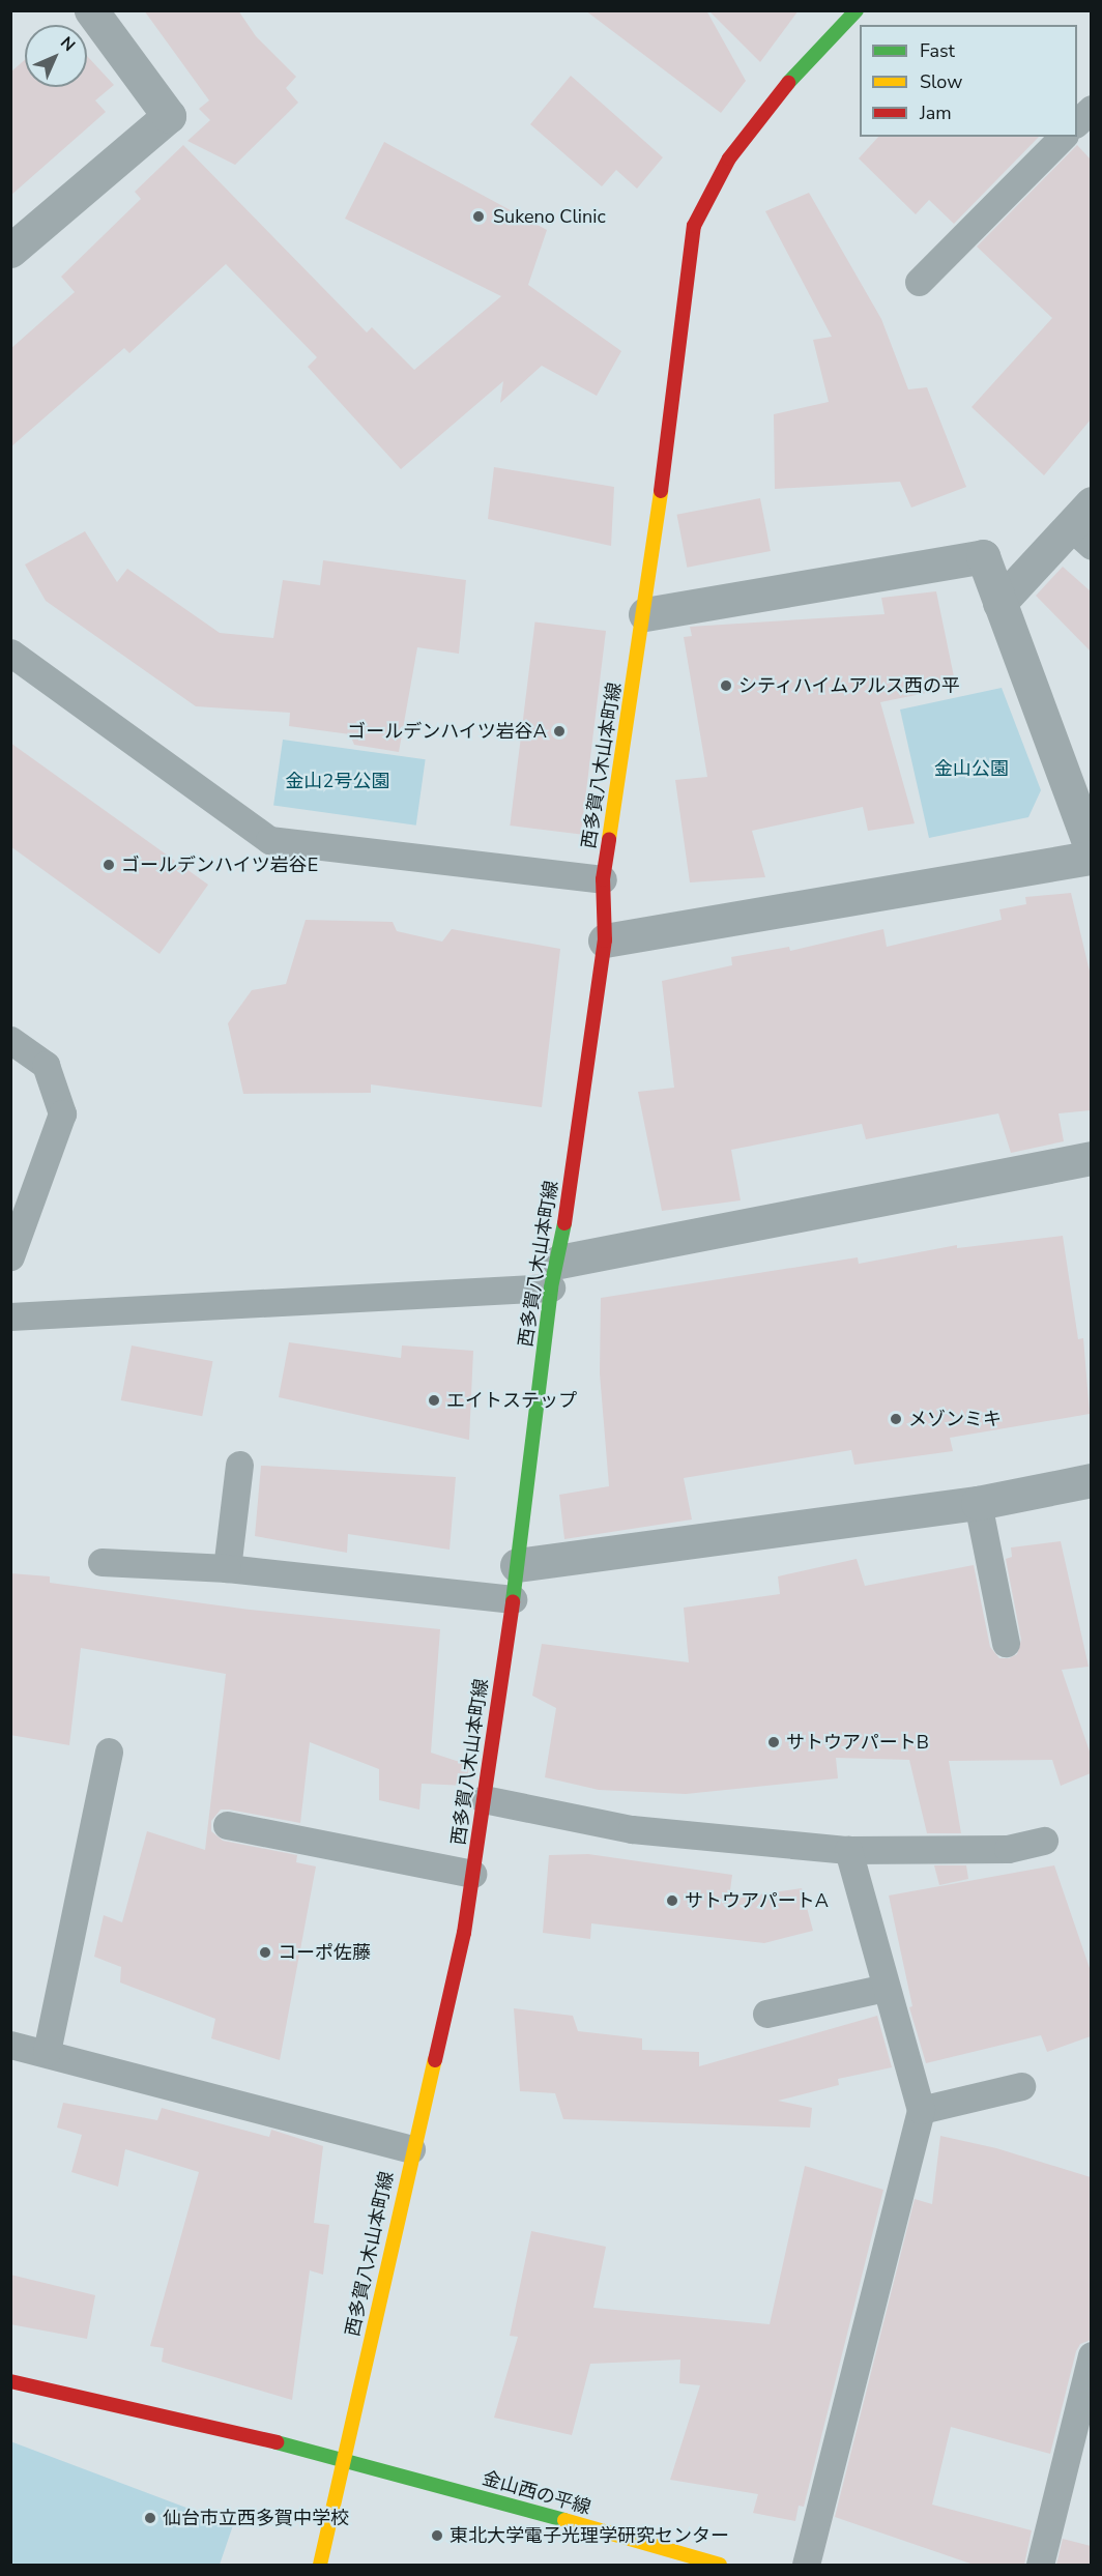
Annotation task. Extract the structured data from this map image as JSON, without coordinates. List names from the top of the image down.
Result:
{
  "streets": {
    "street": ["西多賀八木山本町線", "金山西の平線"]
  },
  "crossings": [
    ["西多賀八木山本町線", "金山西の平線"]
  ],
  "parks": ["金山公園", "金山2号公園"],
  "places": [
    "Sukeno Clinic",
    "シティハイムアルス西の平",
    "ゴールデンハイツ岩谷A",
    "ゴールデンハイツ岩谷E",
    "エイトステップ",
    "メゾンミキ",
    "サトウアパートB",
    "サトウアパートA",
    "コーポ佐藤",
    "仙台市立西多賀中学校",
    "東北大学電子光理学研究センター"
  ],
  "legend": ["Fast", "Slow", "Jam"],
  "north": "top right"
}
